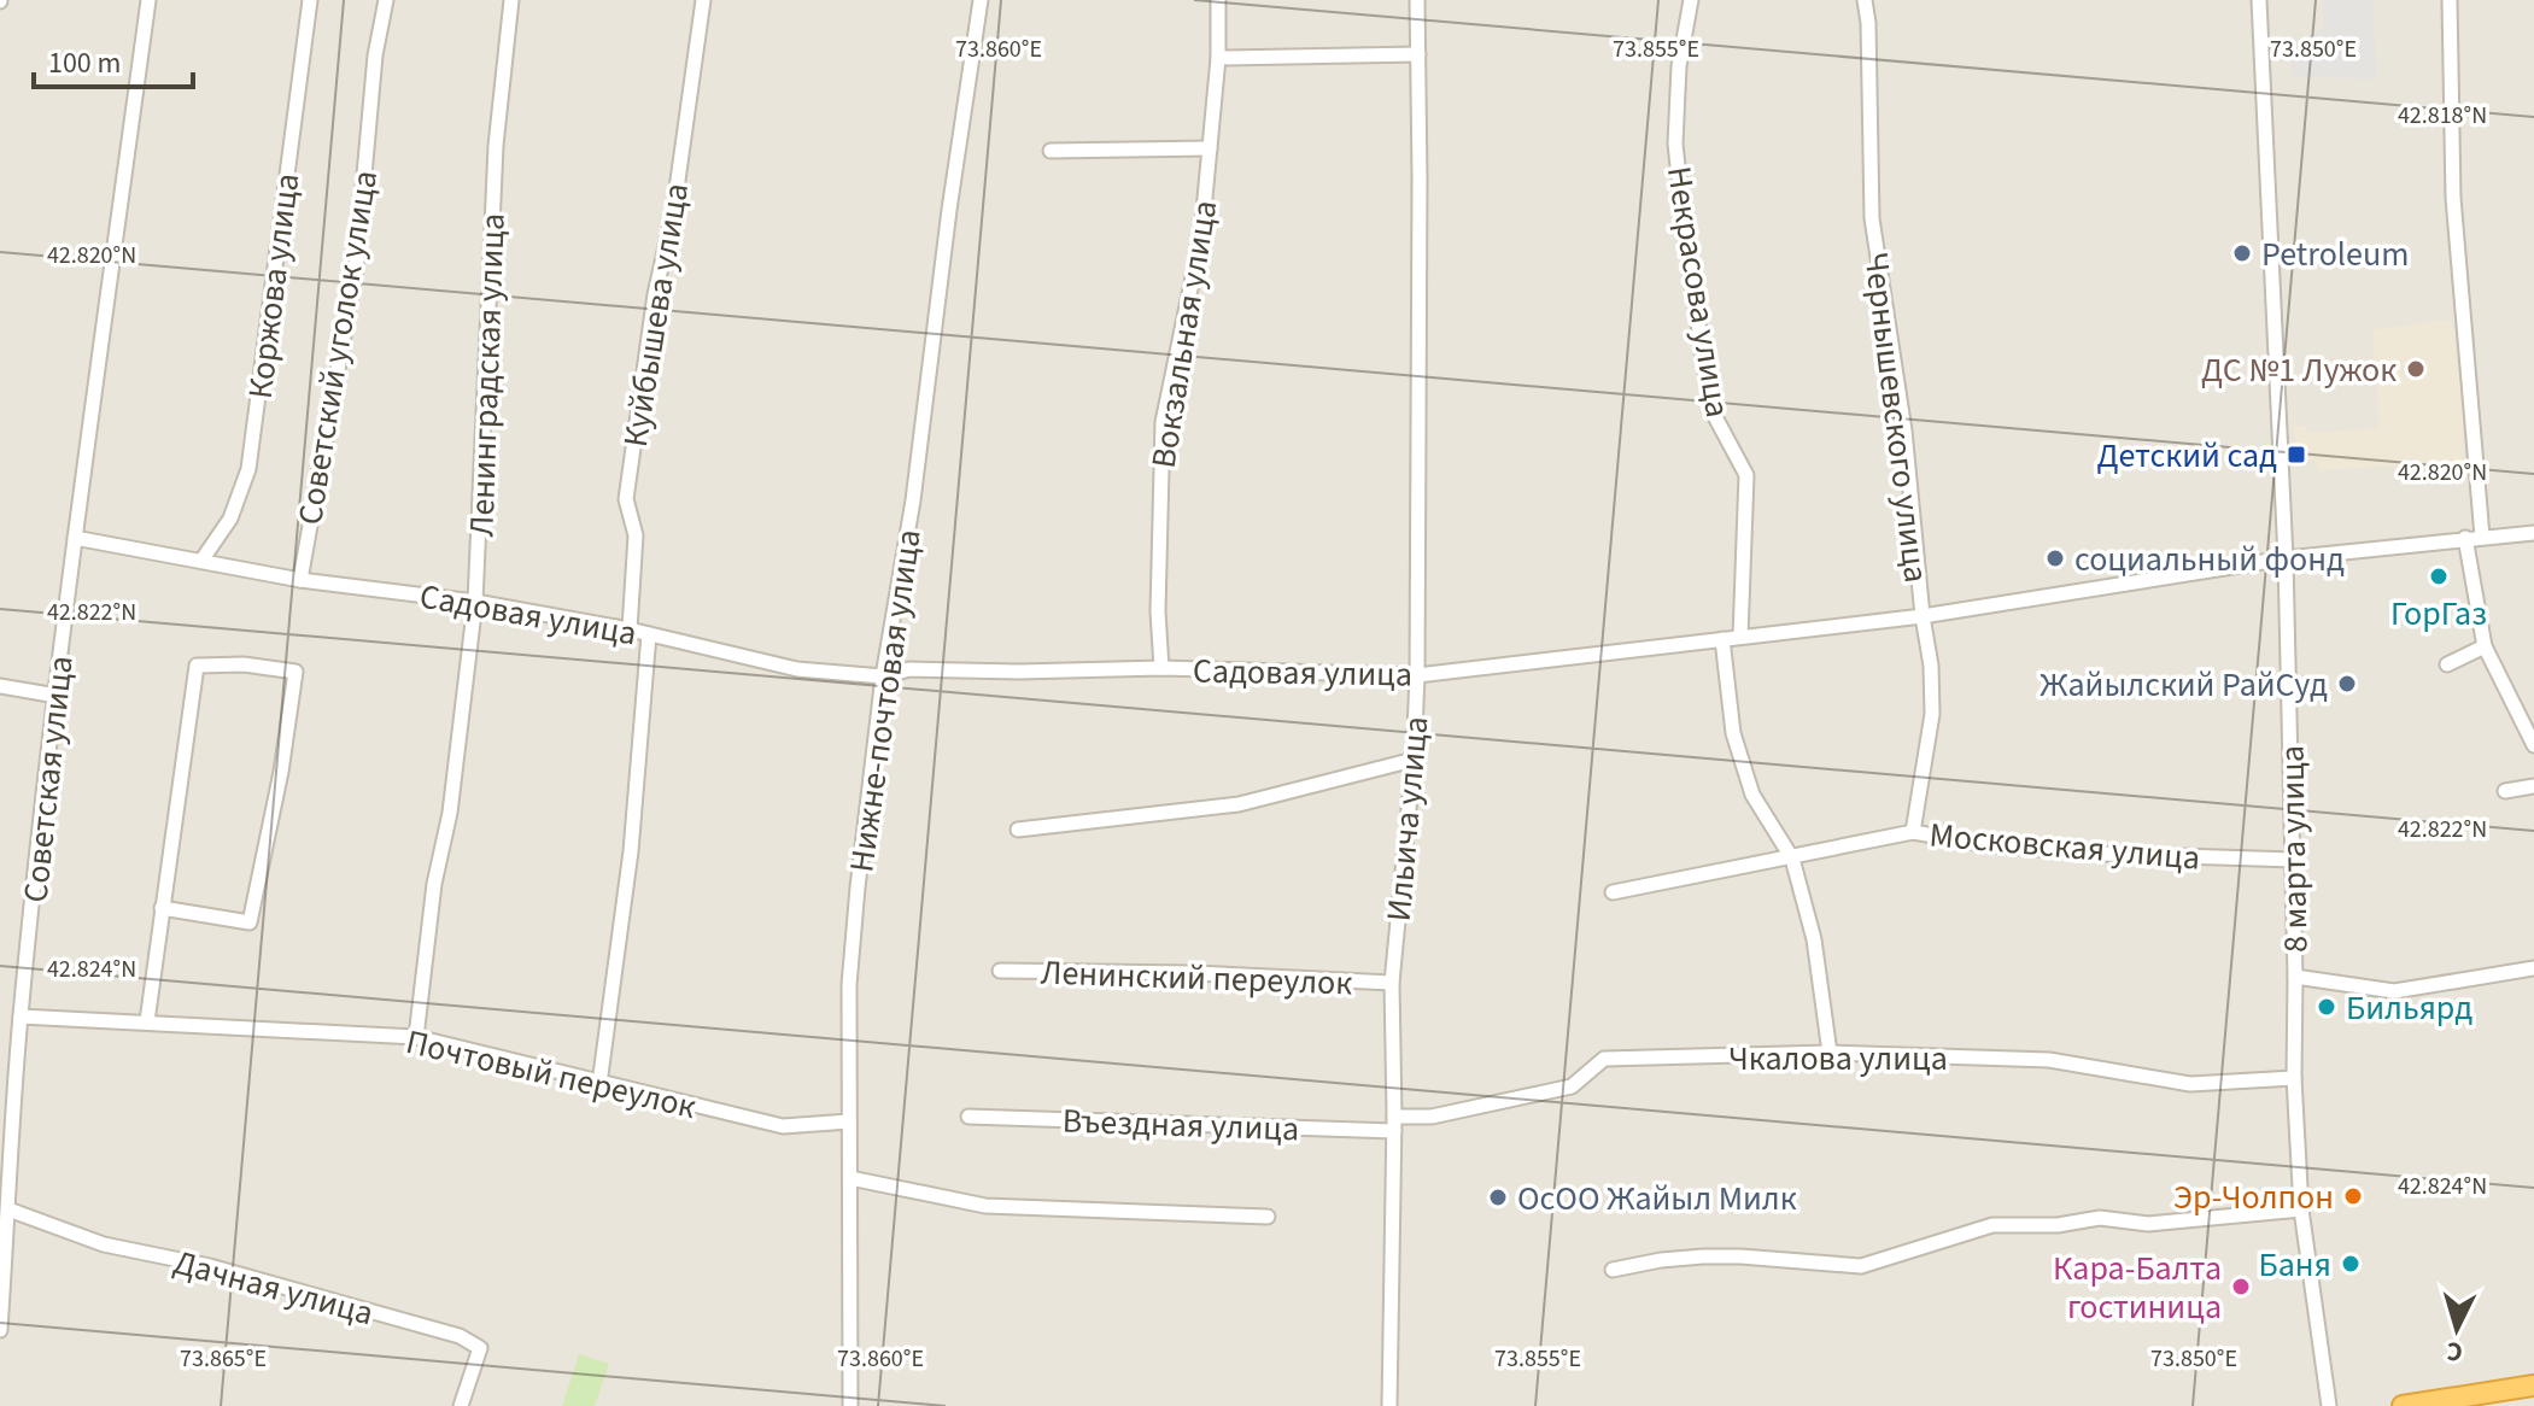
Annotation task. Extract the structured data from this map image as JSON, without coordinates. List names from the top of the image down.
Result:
{
  "streets": {
    "street": [
      "Коржова улица",
      "Некрасова улица",
      "Куйбышева улица",
      "Вокзальная улица",
      "Советский уголок улица",
      "Ленинградская улица",
      "Чернышевского улица",
      "Садовая улица",
      "Нижне-почтовая улица",
      "Советская улица",
      "Ильича улица",
      "Московская улица",
      "8 марта улица",
      "Ленинский переулок",
      "Чкалова улица",
      "Почтовый переулок",
      "Въездная улица",
      "Дачная улица"
    ]
  },
  "crossings": [
    ["Коржова улица", "Садовая улица"],
    ["Некрасова улица", "Садовая улица"],
    ["Куйбышева улица", "Садовая улица"],
    ["Вокзальная улица", "Садовая улица"],
    ["Советский уголок улица", "Садовая улица"],
    ["Ленинградская улица", "Садовая улица"],
    ["Ленинградская улица", "Почтовый переулок"],
    ["Чернышевского улица", "Садовая улица"],
    ["Чернышевского улица", "Московская улица"],
    ["Садовая улица", "Нижне-почтовая улица"],
    ["Садовая улица", "Советская улица"],
    ["Садовая улица", "Ильича улица"],
    ["Садовая улица", "8 марта улица"],
    ["Нижне-почтовая улица", "Почтовый переулок"],
    ["Советская улица", "Почтовый переулок"],
    ["Советская улица", "Дачная улица"],
    ["Ильича улица", "Ленинский переулок"],
    ["Ильича улица", "Чкалова улица"],
    ["Ильича улица", "Въездная улица"],
    ["Московская улица", "8 марта улица"],
    ["8 марта улица", "Чкалова улица"],
    ["Чкалова улица", "Въездная улица"]
  ],
  "places": {
    "other": [
      "Petroleum",
      "ДС №1 Лужок",
      "социальный фонд",
      "ГорГаз",
      "Жайылский РайСуд",
      "Бильярд",
      "Эр-Чолпон",
      "ОсОО Жайыл Милк",
      "Баня",
      "Кара-Балта гостиница"
    ],
    "transit": ["Детский сад"]
  },
  "scale_bar": "100 m",
  "north": "bottom",
  "coordinates": [
    "73.860°E",
    "73.855°E",
    "73.850°E",
    "42.818°N",
    "42.820°N",
    "42.822°N",
    "42.824°N",
    "73.865°E"
  ]
}
